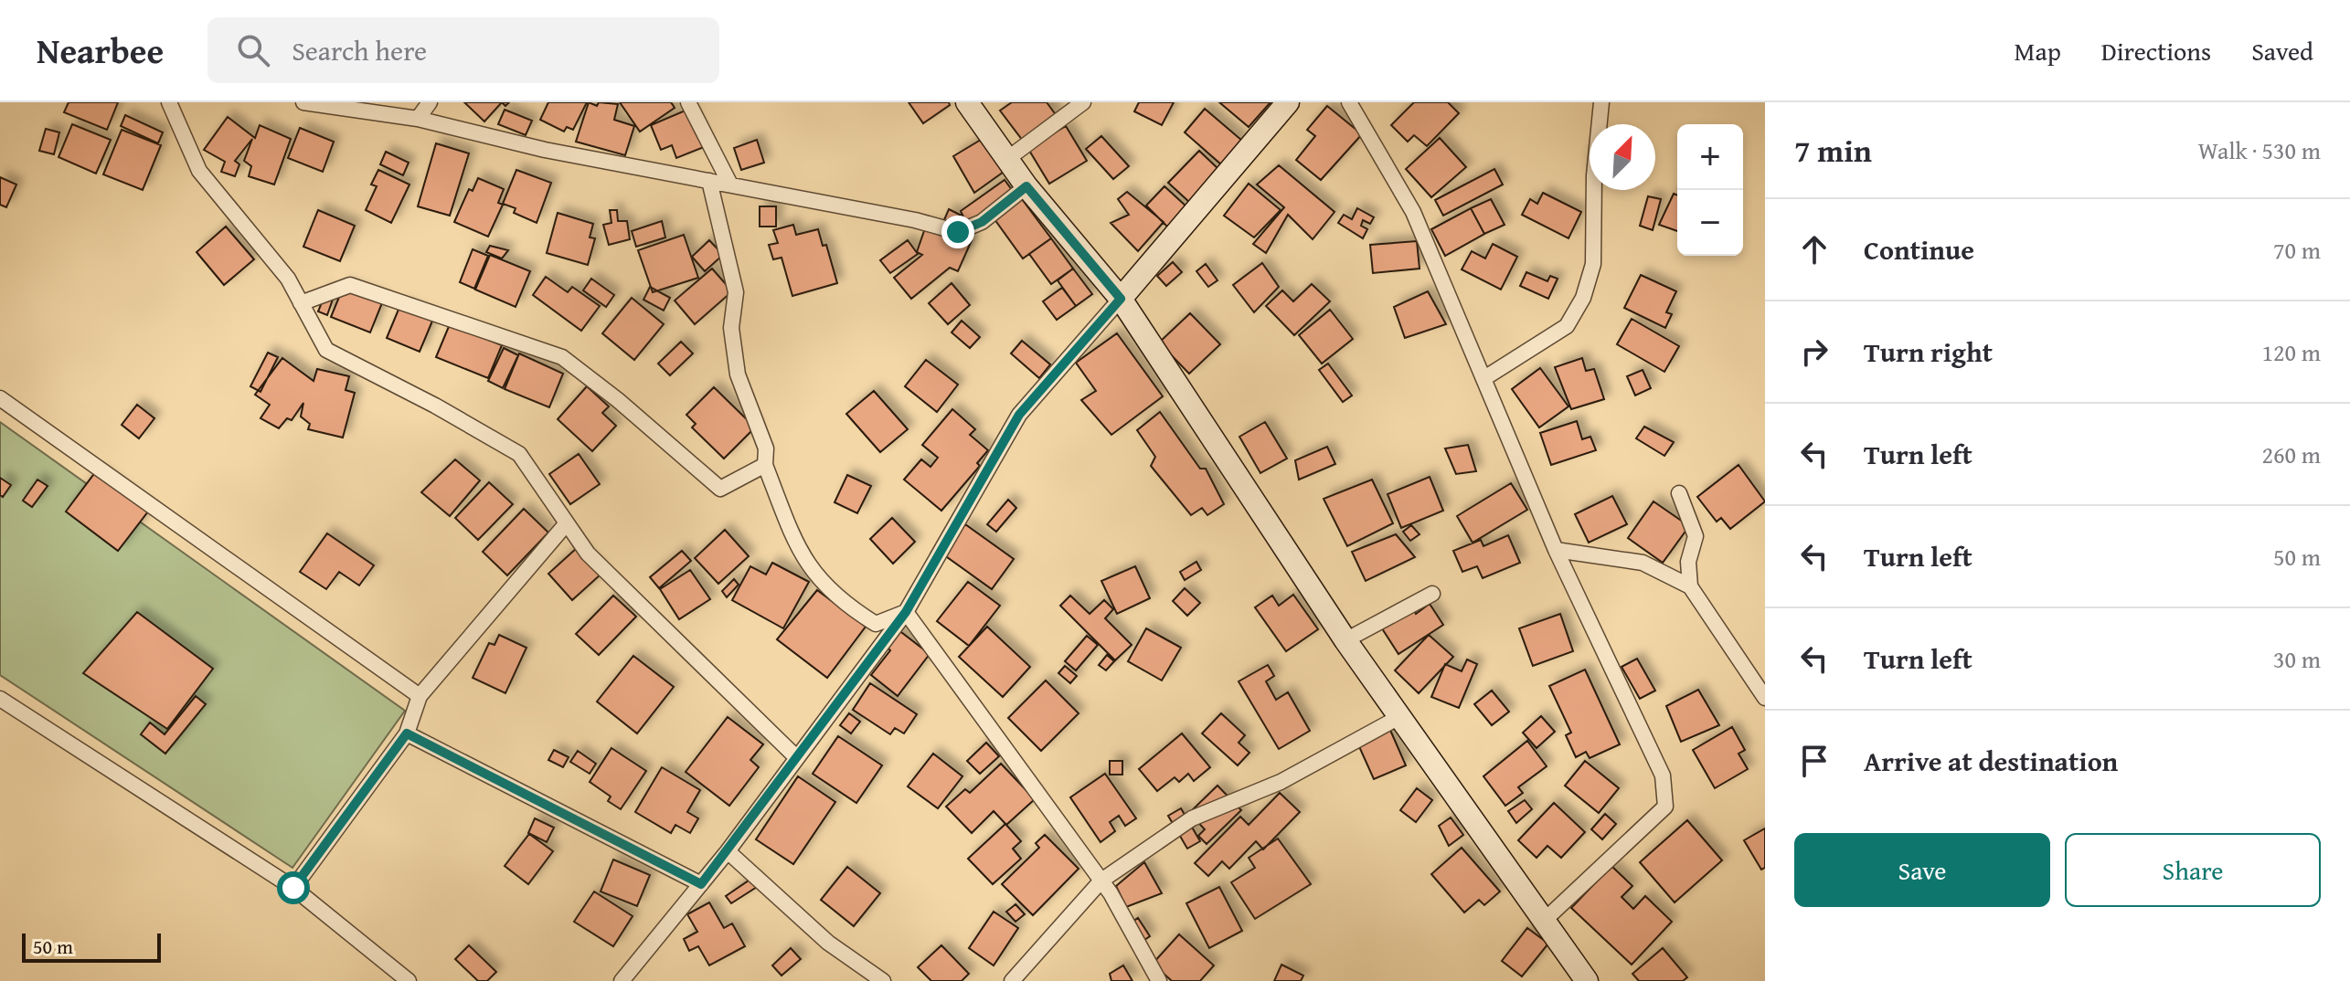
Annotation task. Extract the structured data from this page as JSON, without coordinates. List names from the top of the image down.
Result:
{
  "scale_bar": "50 m",
  "north": "top right",
  "page": {
    "header": "Nearbee",
    "search": "Search here",
    "nav": ["Map", "Directions", "Saved"],
    "heading": ["7 min", "Walk · 530 m"],
    "map_buttons": ["+", "−"],
    "list": [
      ["Continue", "70 m"],
      ["Turn right", "120 m"],
      ["Turn left", "260 m"],
      ["Turn left", "50 m"],
      ["Turn left", "30 m"],
      "Arrive at destination"
    ],
    "buttons": ["Save", "Share"],
    "scale": "50 m"
  }
}
